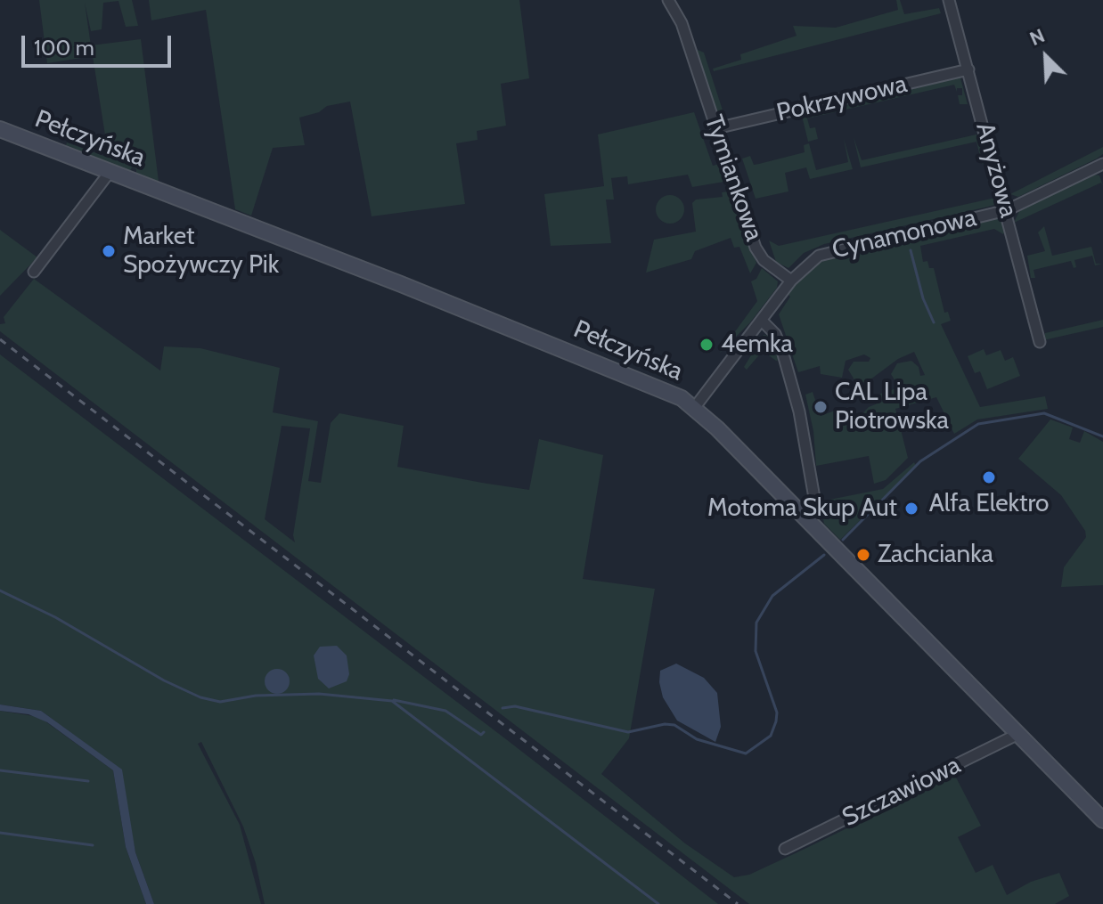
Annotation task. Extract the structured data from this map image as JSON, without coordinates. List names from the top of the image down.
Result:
{
  "streets": {
    "main road": ["Pełczyńska"],
    "street": [
      "Pokrzywowa",
      "Anyżowa",
      "Tymiankowa",
      "Cynamonowa",
      "Szczawiowa"
    ]
  },
  "crossings": [
    ["Pokrzywowa", "Anyżowa"],
    ["Pokrzywowa", "Tymiankowa"],
    ["Pełczyńska", "Szczawiowa"],
    ["Anyżowa", "Cynamonowa"],
    ["Tymiankowa", "Cynamonowa"]
  ],
  "places": [
    "Market Spożywczy Pik",
    "4emka",
    "CAL Lipa Piotrowska",
    "Alfa Elektro",
    "Motoma Skup Aut",
    "Zachcianka"
  ],
  "scale_bar": "100 m",
  "north": "top left"
}
